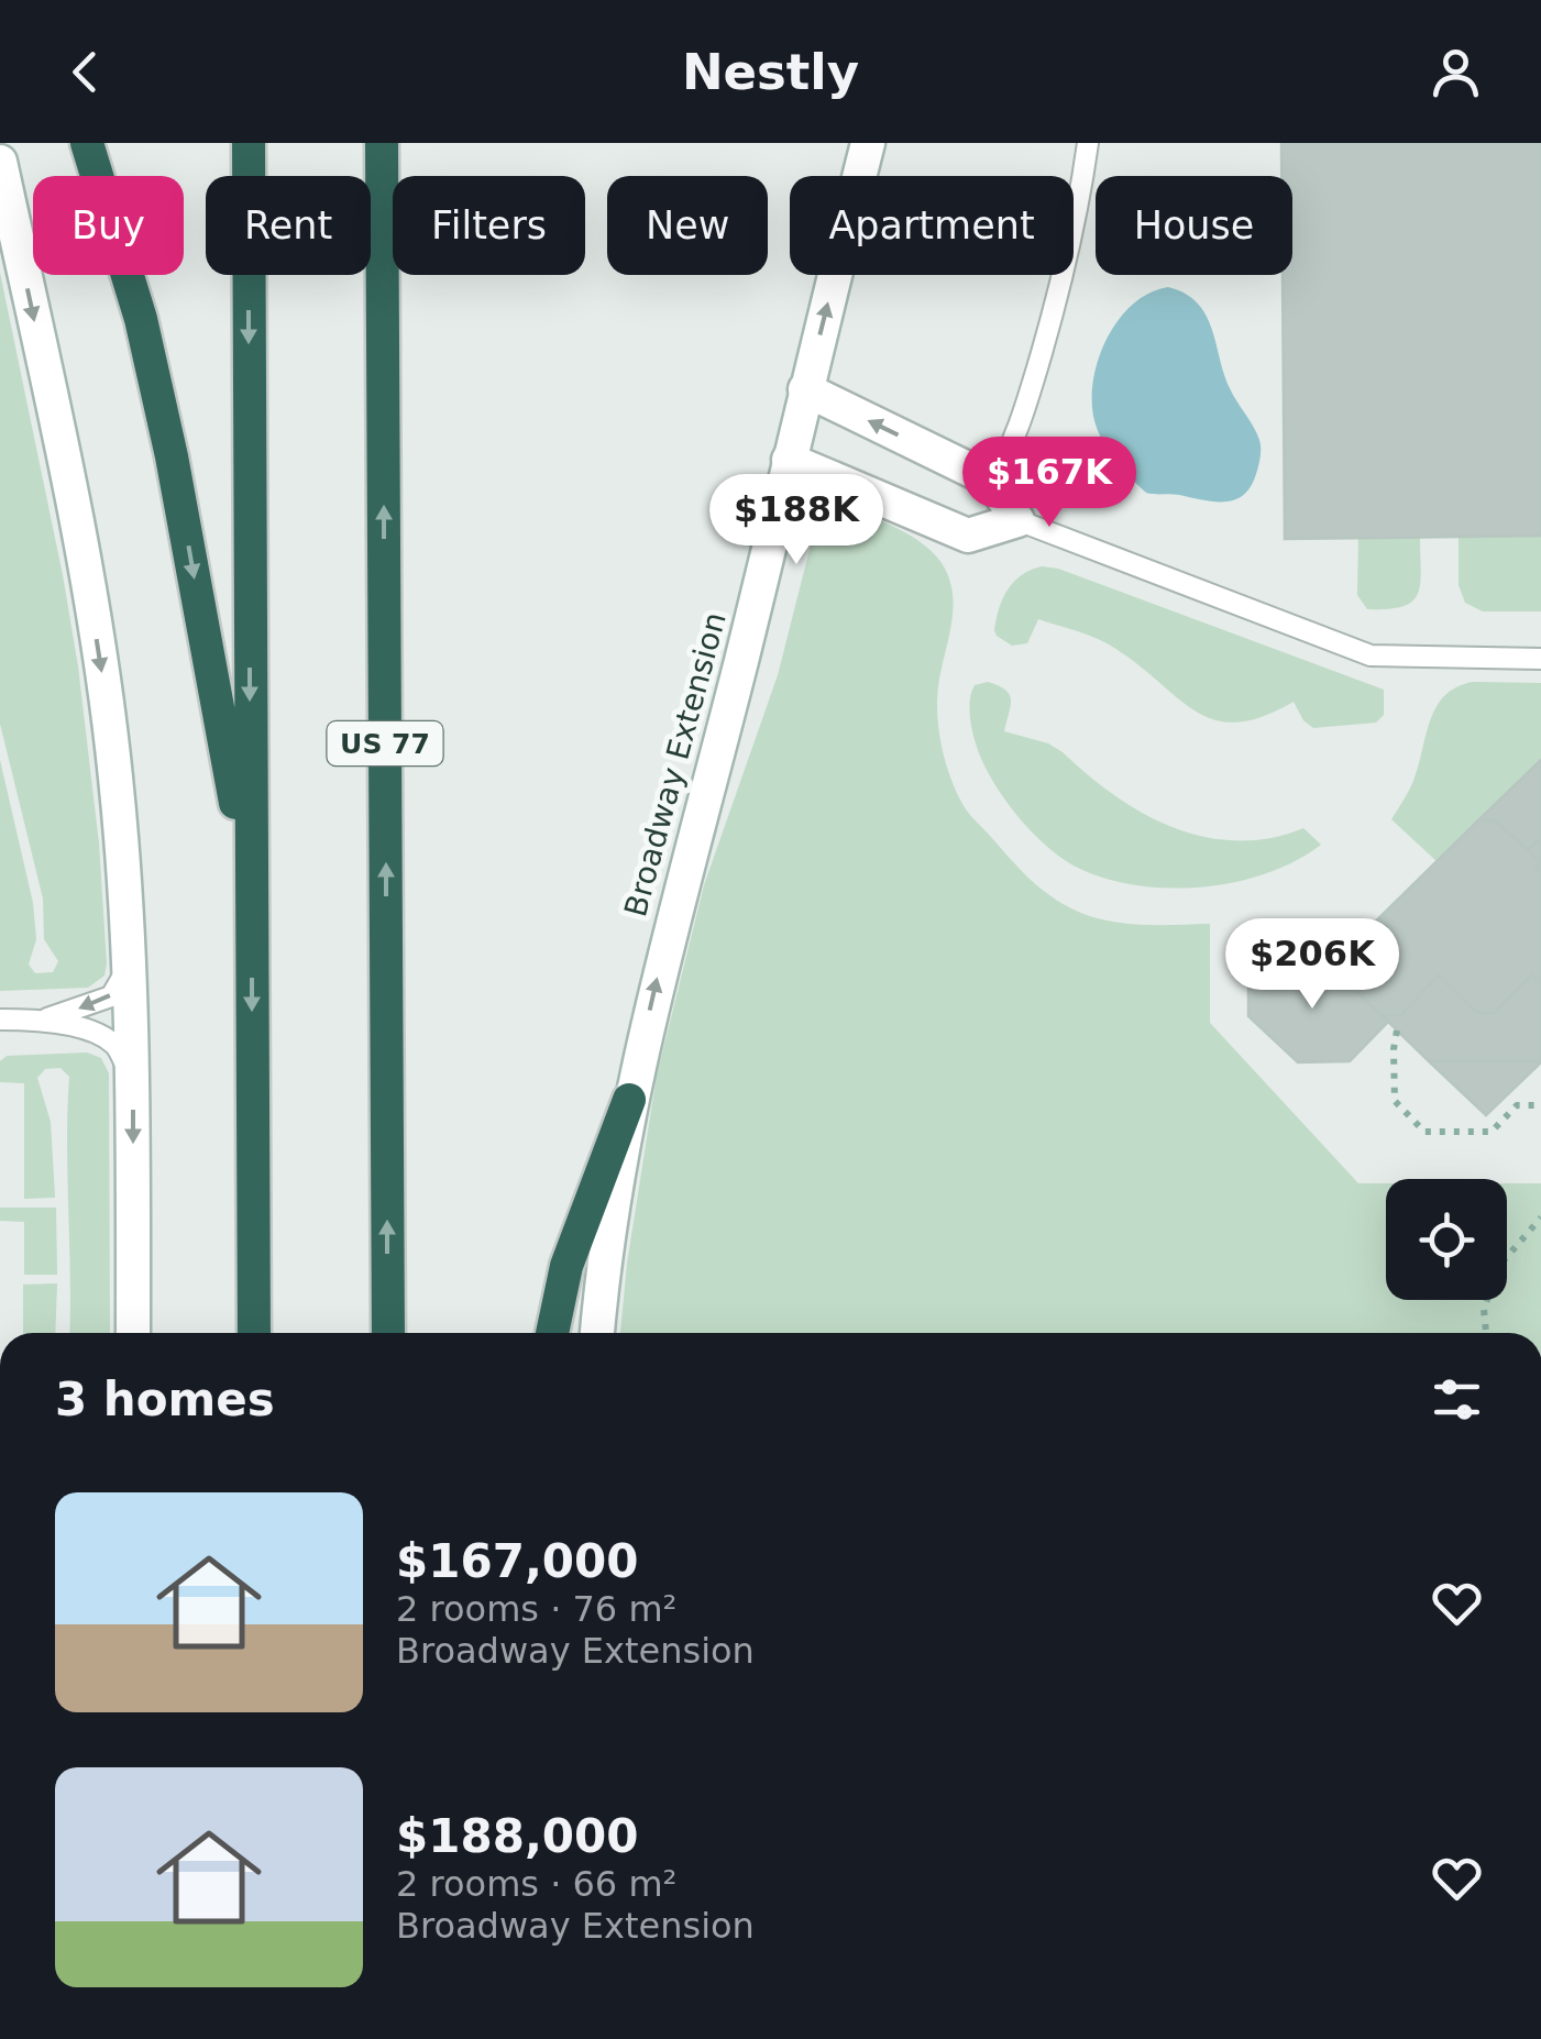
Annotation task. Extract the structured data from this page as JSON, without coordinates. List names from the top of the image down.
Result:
{
  "streets": {
    "highway": ["US 77"],
    "main road": ["Broadway Extension"]
  },
  "one_way": ["Broadway Extension"],
  "page": {
    "header": "Nestly",
    "chip": [
      "Buy",
      "Rent",
      "Filters",
      "New",
      "Apartment",
      "House"
    ],
    "price": ["$167K", "$188K", "$206K"],
    "heading": "3 homes",
    "list": [
      {
        "name": "$167,000",
        "note": "2 rooms · 76 m² · Broadway Extension"
      },
      {
        "name": "$188,000",
        "note": "2 rooms · 66 m² · Broadway Extension"
      }
    ]
  }
}
